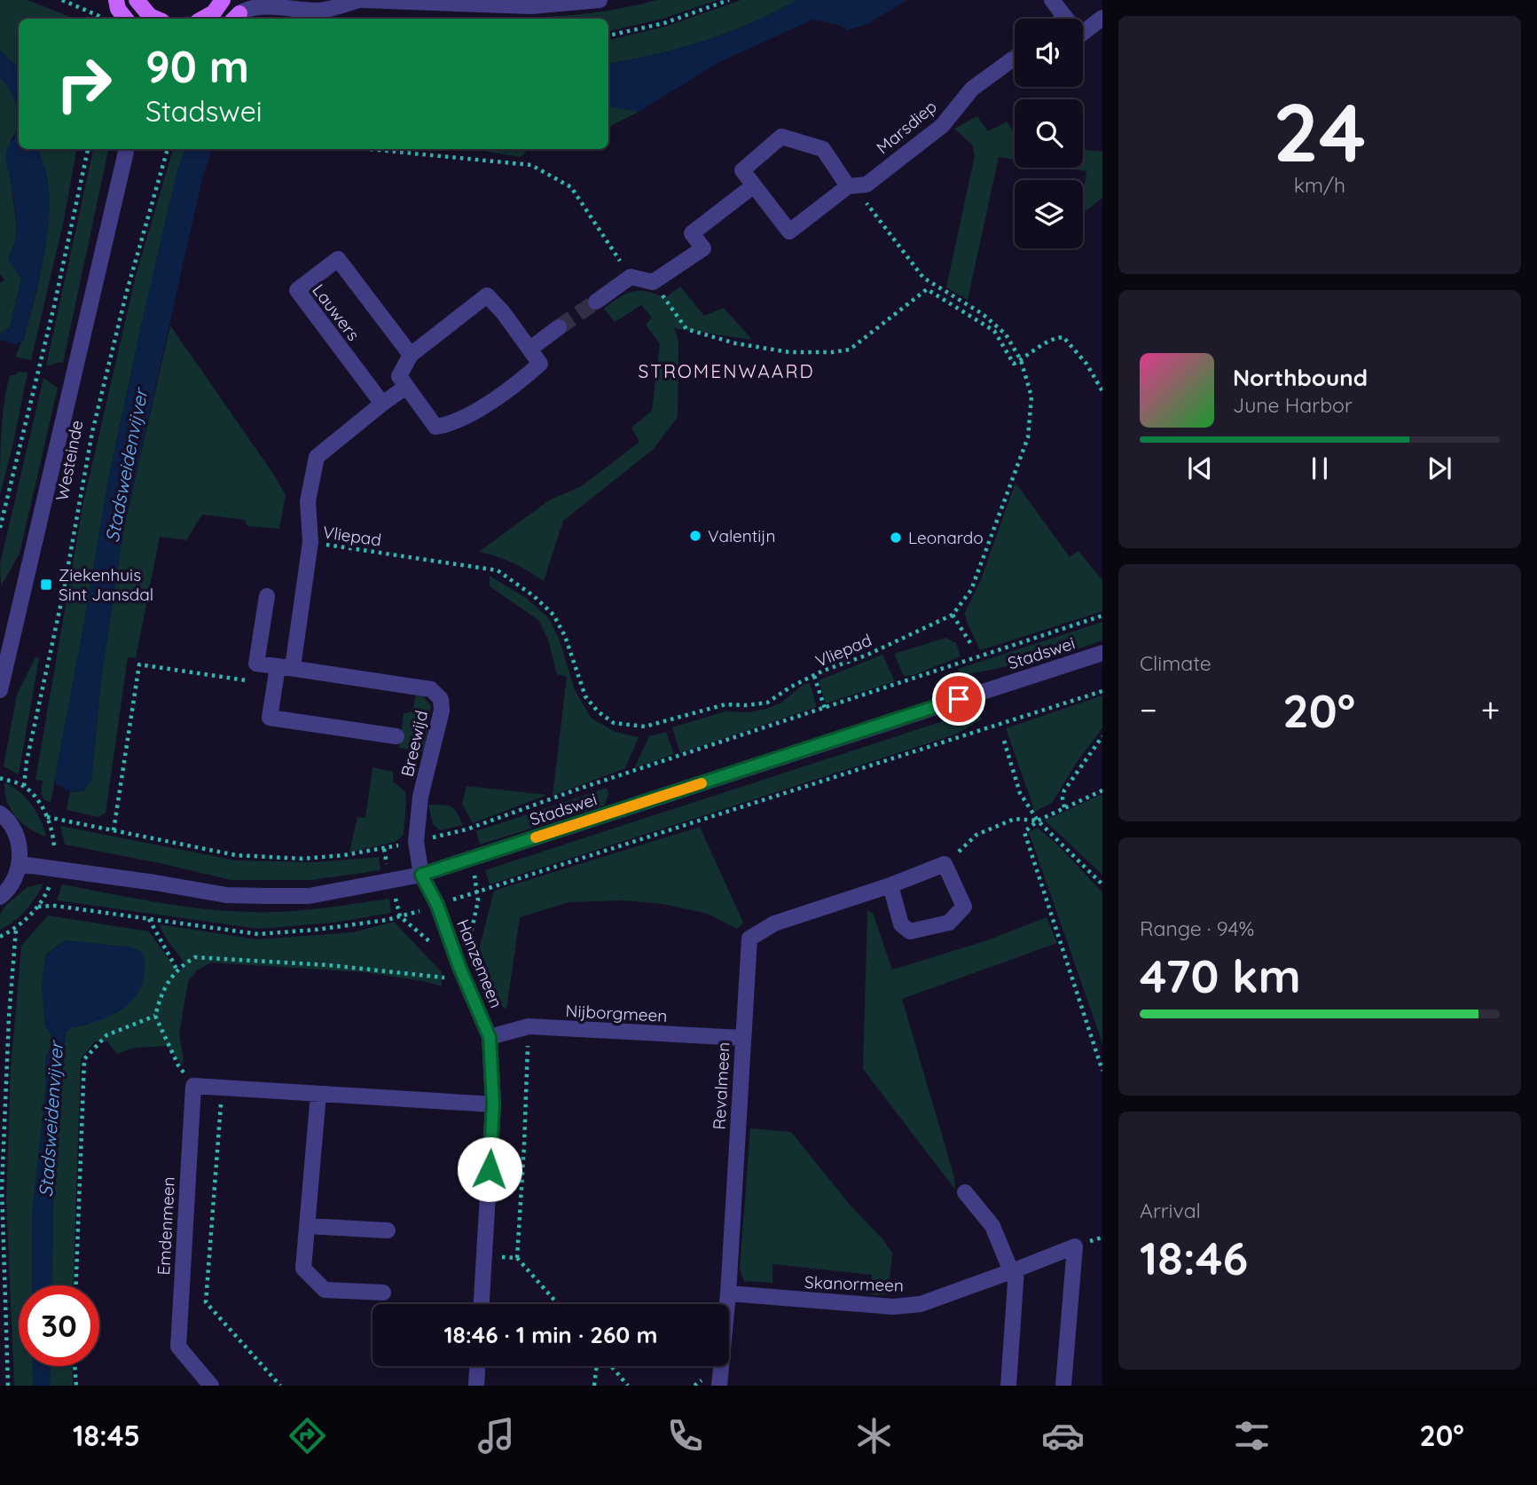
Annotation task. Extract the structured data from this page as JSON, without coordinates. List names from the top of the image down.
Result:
{
  "streets": {
    "street": [
      "Marsdiep",
      "Lauwers",
      "Westeinde",
      "Stadswei",
      "Breewijd",
      "Hanzemeen",
      "Nijborgmeen",
      "Revalmeen",
      "Emdenmeen",
      "Skanormeen"
    ],
    "path": ["Vliepad"]
  },
  "crossings": [
    ["Marsdiep", "Vliepad"],
    ["Vliepad", "Stadswei"],
    ["Vliepad", "Breewijd"],
    ["Stadswei", "Breewijd"],
    ["Stadswei", "Hanzemeen"],
    ["Breewijd", "Hanzemeen"],
    ["Hanzemeen", "Nijborgmeen"],
    ["Nijborgmeen", "Revalmeen"],
    ["Revalmeen", "Skanormeen"]
  ],
  "districts": ["STROMENWAARD"],
  "water": ["Stadsweidenvijver"],
  "places": {
    "other": ["Valentijn", "Leonardo"],
    "transit": ["Ziekenhuis Sint Jansdal"]
  },
  "page": {
    "tile": [
      ["24", "km/h"],
      "Climate",
      ["Range · 94%", "470 km"],
      ["Arrival", "18:46"]
    ],
    "turn": ["90 m", "Stadswei"],
    "song": ["Northbound", "June Harbor"],
    "heat": ["−", "20°", "+"],
    "limit": "30",
    "trip": "18:46 · 1 min · 260 m",
    "tabs": ["18:45", "20°"]
  }
}
